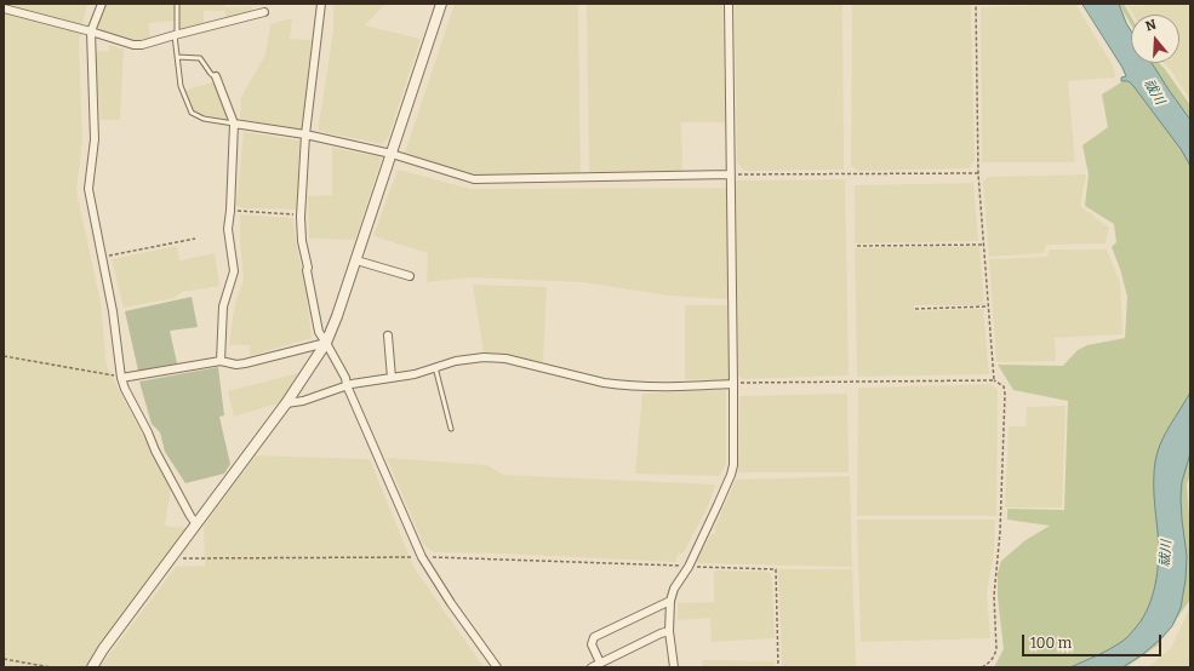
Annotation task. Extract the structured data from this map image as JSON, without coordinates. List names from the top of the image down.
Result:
{
  "water": ["祓川"],
  "scale_bar": "100 m",
  "north": "top"
}
